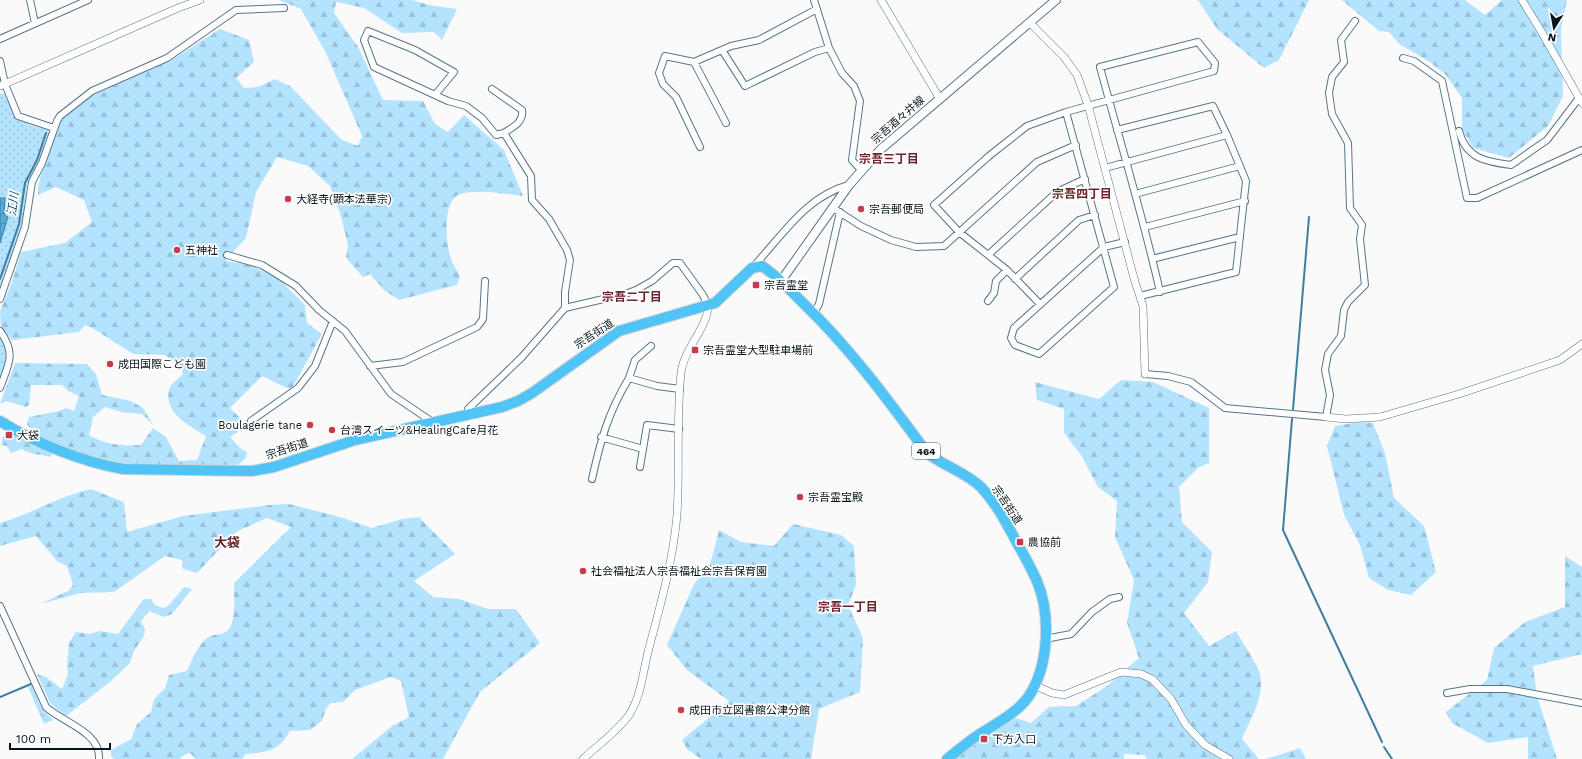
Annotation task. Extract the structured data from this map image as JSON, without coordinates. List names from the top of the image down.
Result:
{
  "streets": {
    "highway": ["宗吾街道", "464"],
    "main road": ["宗吾酒々井線"]
  },
  "crossings": [
    ["宗吾酒々井線", "宗吾街道"]
  ],
  "districts": [
    "宗吾三丁目",
    "宗吾四丁目",
    "宗吾二丁目",
    "大袋",
    "宗吾一丁目"
  ],
  "water": ["江川"],
  "places": {
    "other": [
      "大経寺(顕本法華宗)",
      "宗吾郵便局",
      "五神社",
      "成田国際こども園",
      "Boulagerie tane",
      "台湾スイーツ&HealingCafe月花",
      "宗吾霊宝殿",
      "社会福祉法人宗吾福祉会宗吾保育園",
      "成田市立図書館公津分館"
    ],
    "transit": [
      "宗吾霊堂",
      "宗吾霊堂大型駐車場前",
      "大袋",
      "農協前",
      "下方入口"
    ]
  },
  "scale_bar": "100 m",
  "north": "bottom"
}
